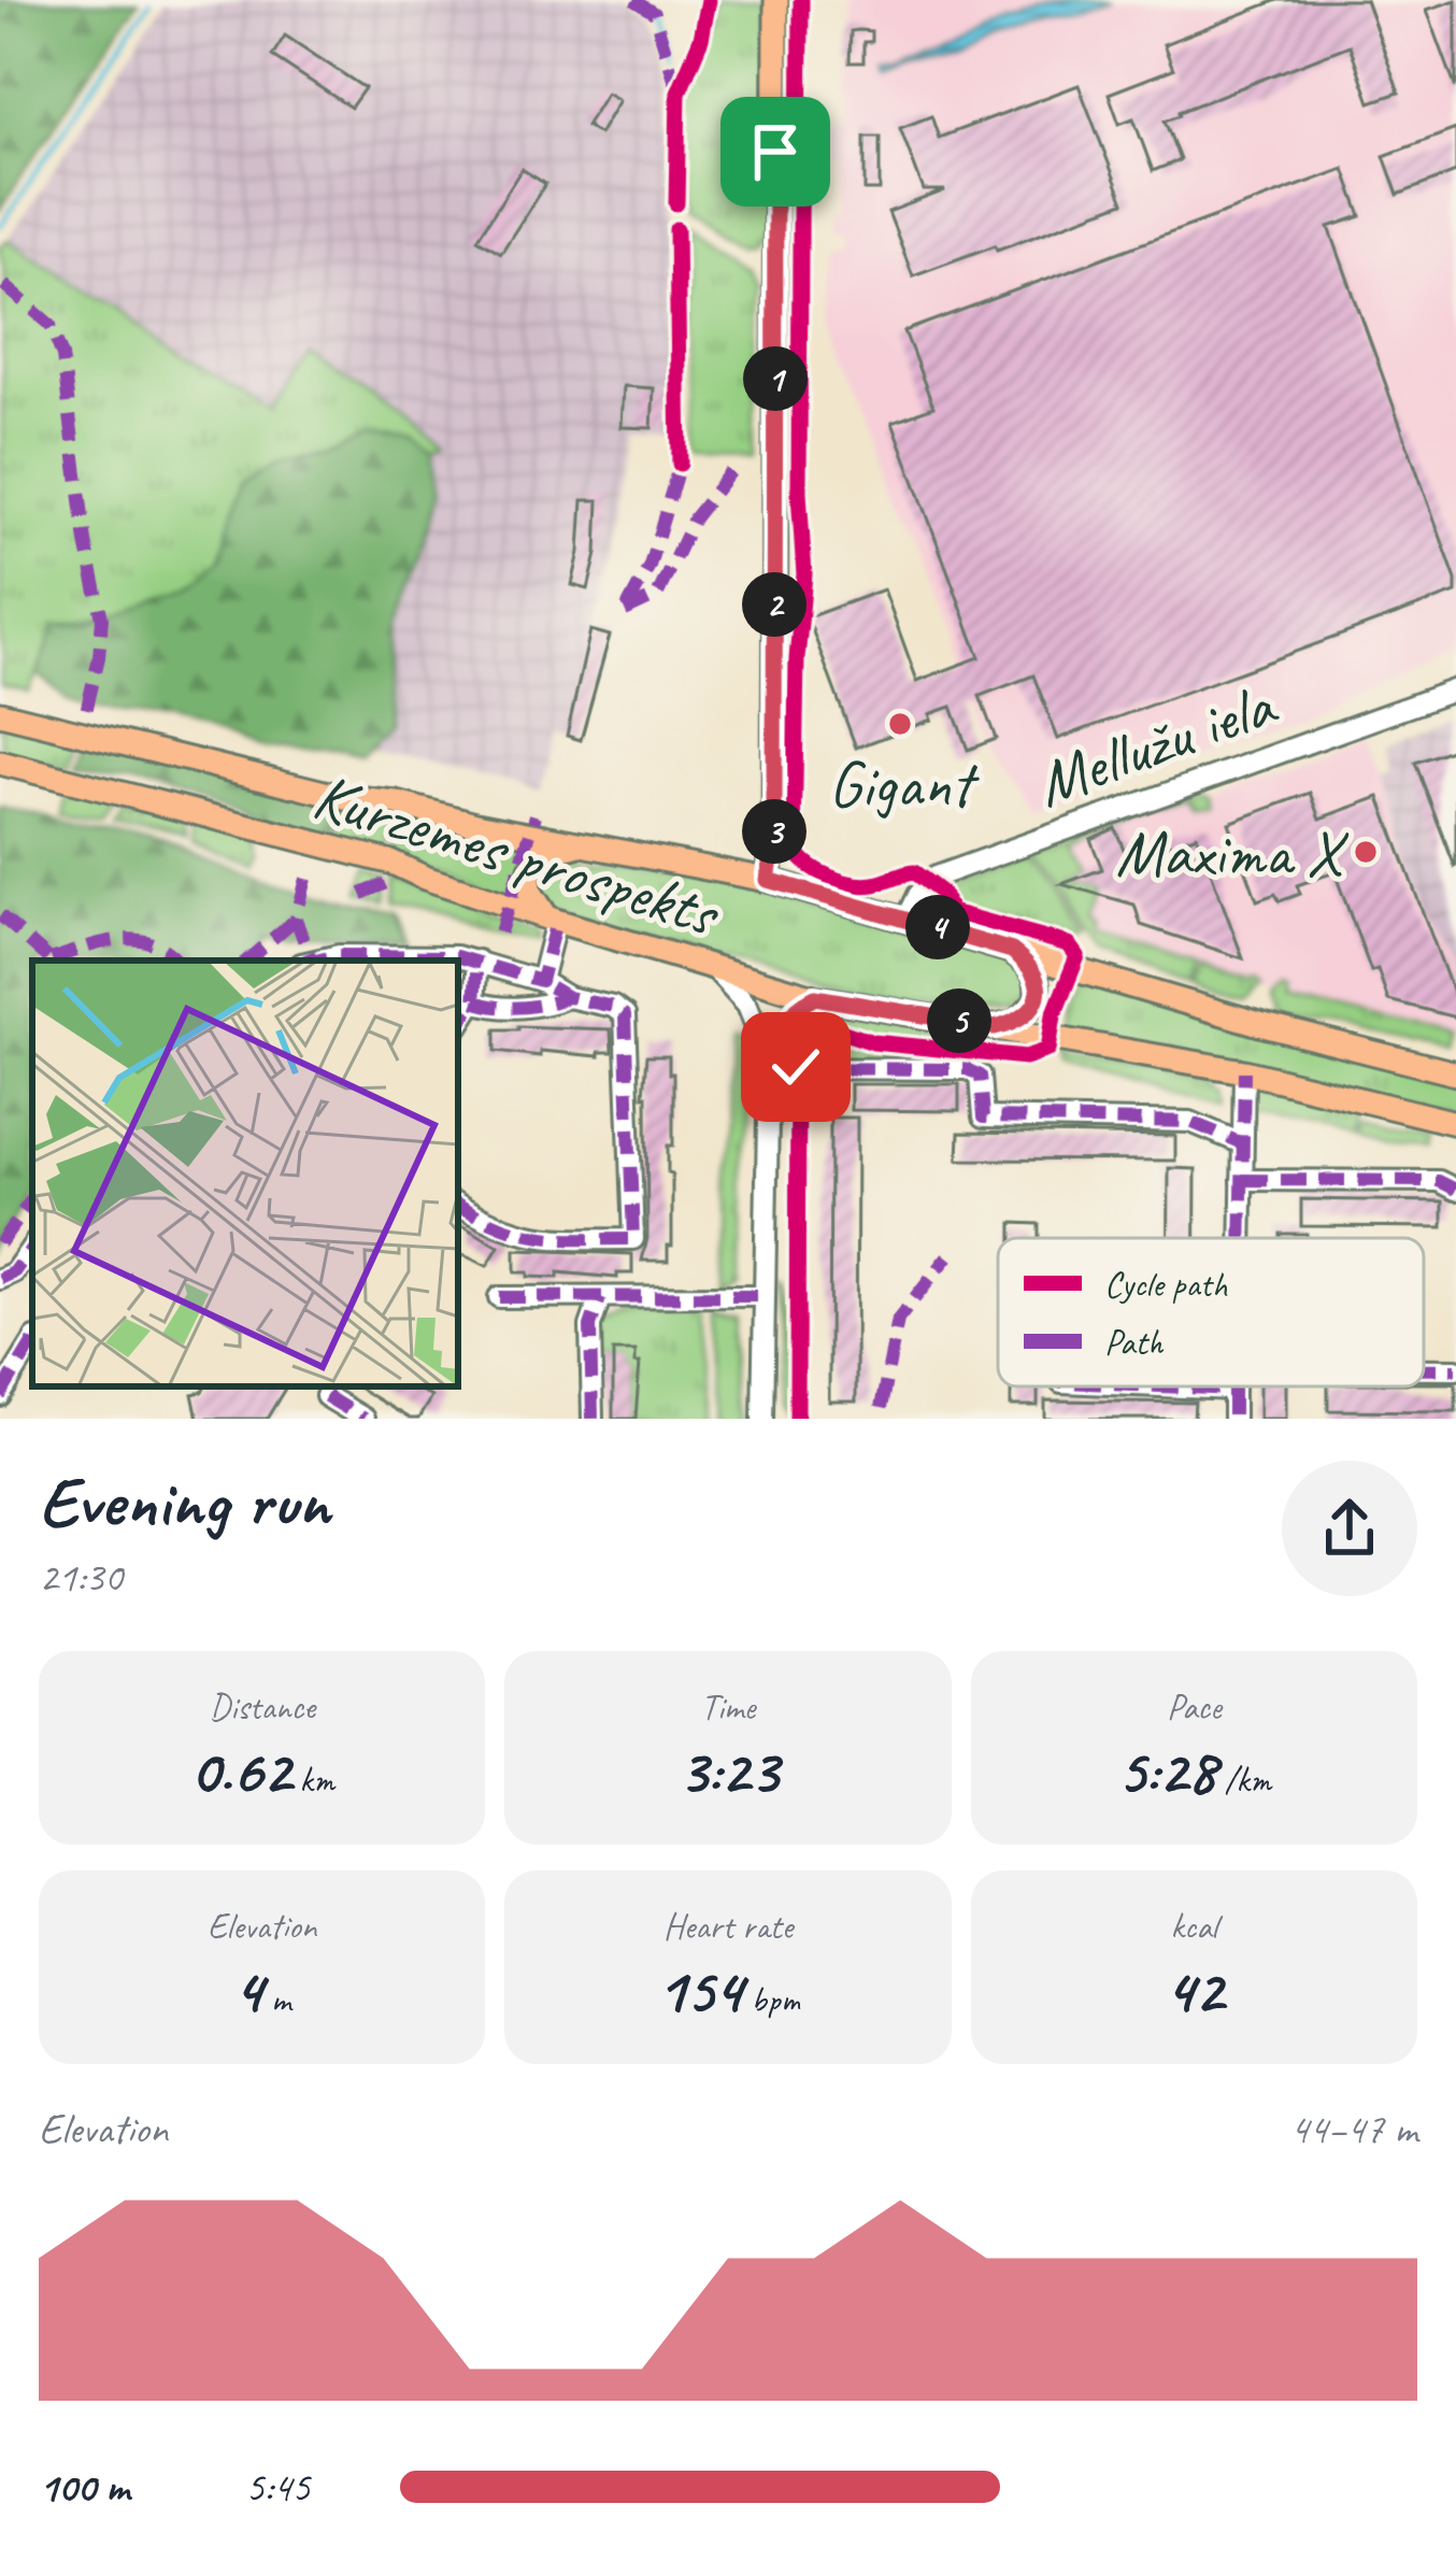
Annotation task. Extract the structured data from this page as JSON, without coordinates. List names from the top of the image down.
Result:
{
  "streets": {
    "main road": ["Kurzemes prospekts"],
    "street": ["Mellužu iela"]
  },
  "crossings": [
    ["Mellužu iela", "Kurzemes prospekts"]
  ],
  "places": ["Gigant", "Maxima X"],
  "legend": ["Cycle path", "Path"],
  "page": {
    "pins": [
      "1",
      "2",
      "3",
      "4",
      "5"
    ],
    "heading": ["Evening run", "21:30"],
    "stats": [
      ["Distance", "0.62 km"],
      ["Time", "3:23"],
      ["Pace", "5:28 /km"],
      ["Elevation", "4 m"],
      ["Heart rate", "154 bpm"],
      ["kcal", "42"]
    ],
    "chart": ["Elevation", "44–47 m"],
    "list": [
      {
        "name": "100 m",
        "note": "5:45"
      }
    ]
  }
}
